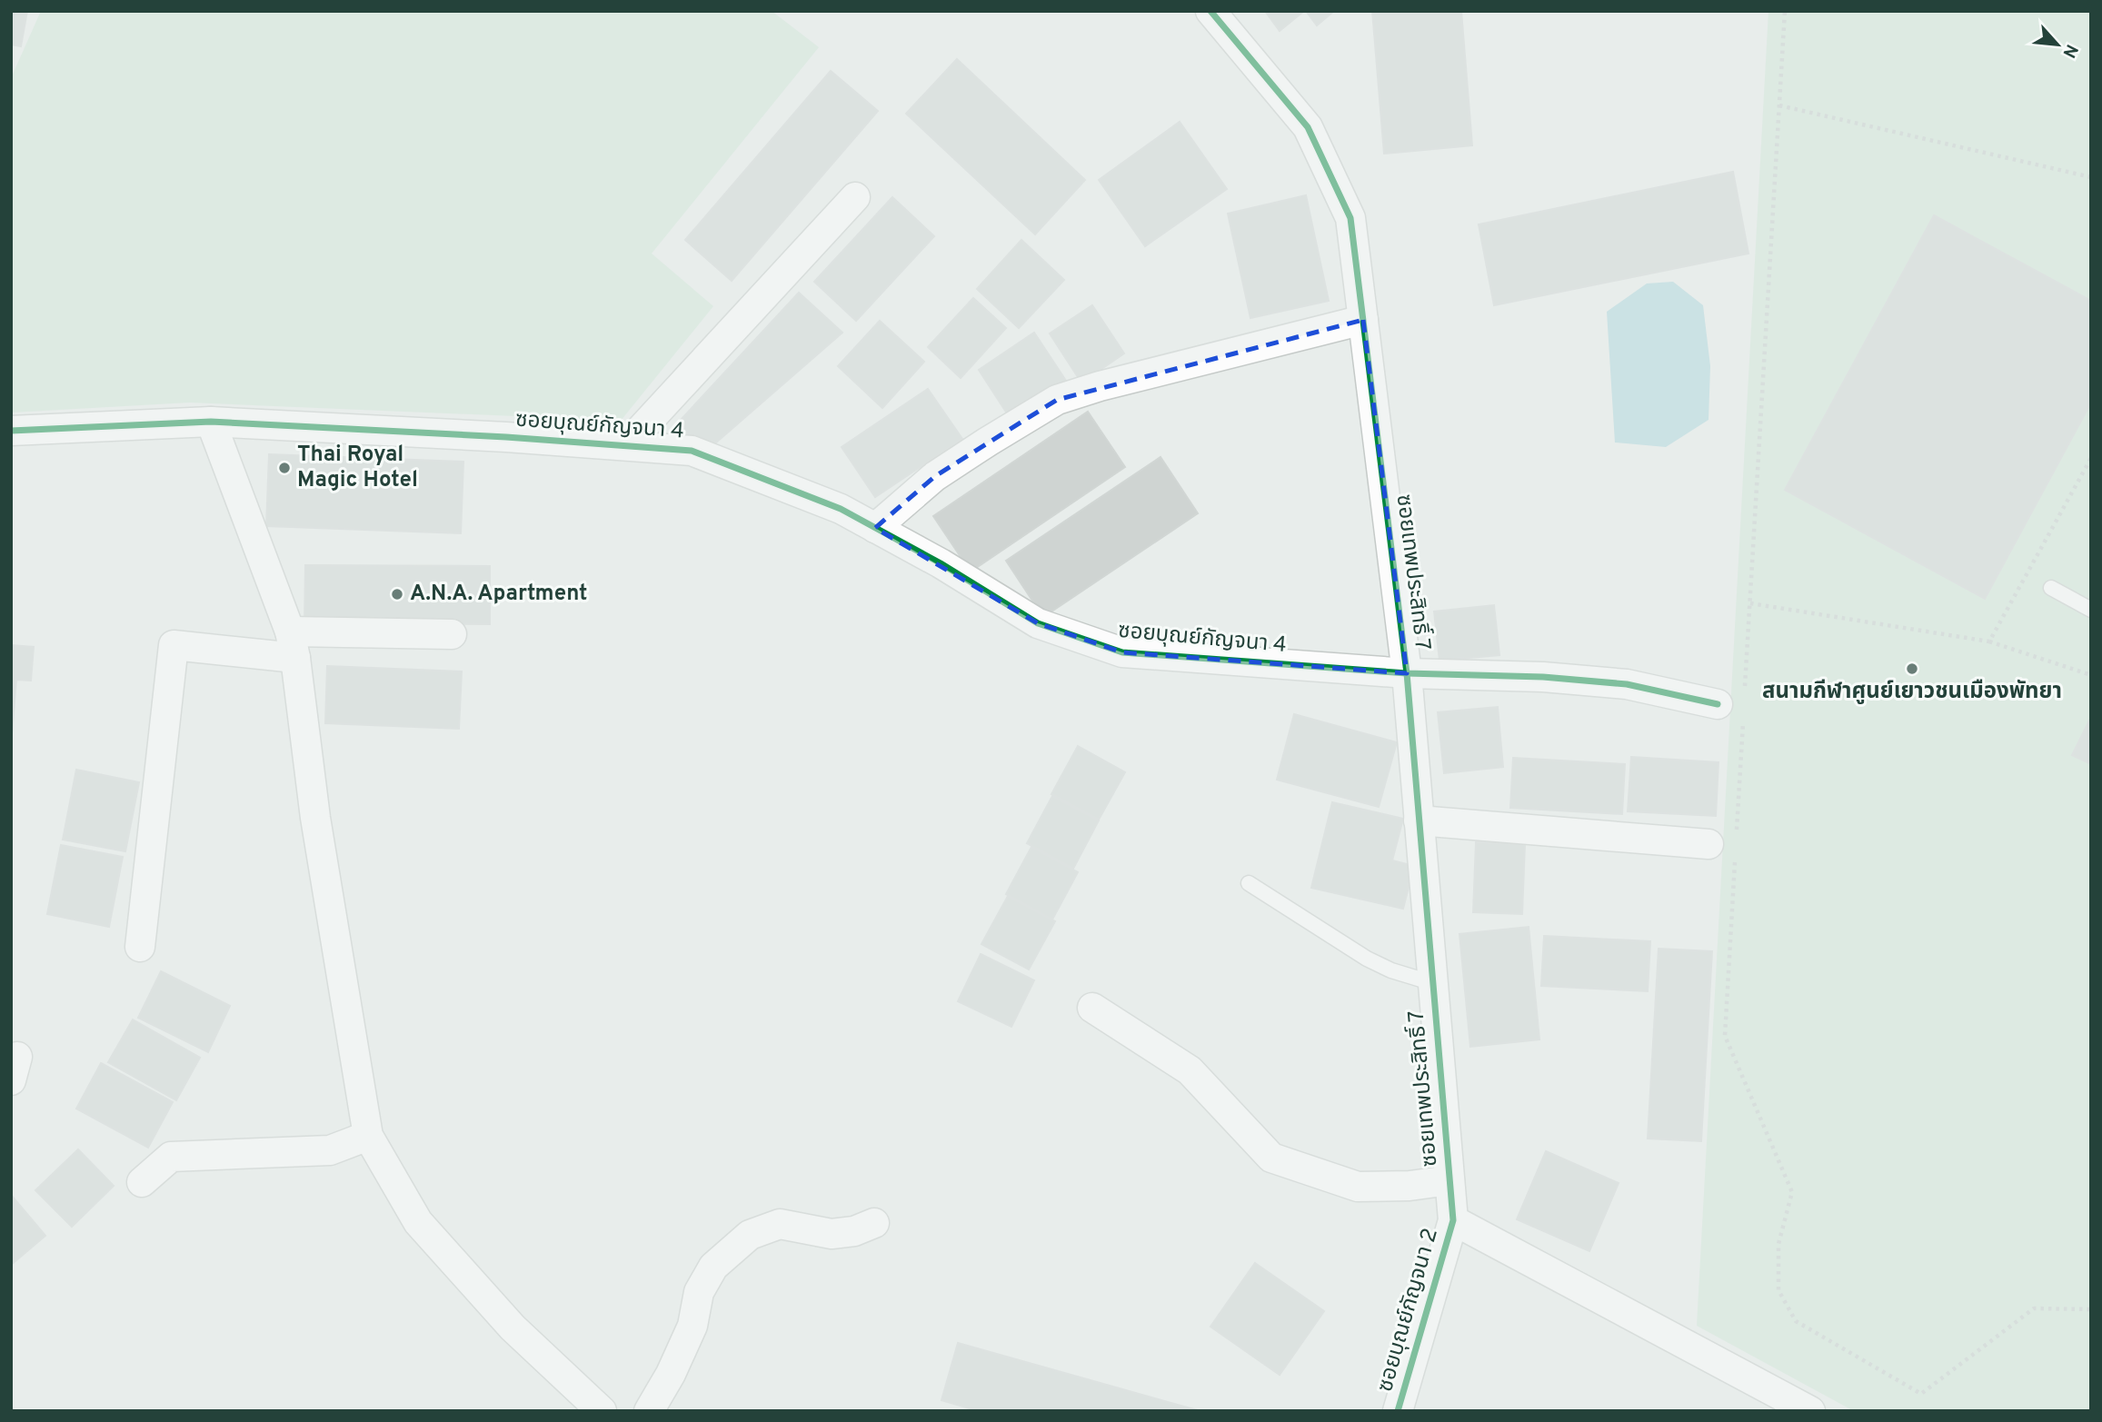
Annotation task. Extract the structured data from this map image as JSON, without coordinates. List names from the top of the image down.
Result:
{
  "streets": {
    "street": ["ซอยบุณย์กัญจนา 4", "ซอยเทพประสิทธิ์ 7", "ซอยบุณย์กัญจนา 2"]
  },
  "crossings": [
    ["ซอยบุณย์กัญจนา 4", "ซอยเทพประสิทธิ์ 7"],
    ["ซอยเทพประสิทธิ์ 7", "ซอยบุณย์กัญจนา 2"]
  ],
  "places": ["Thai Royal Magic Hotel", "A.N.A. Apartment", "สนามกีฬาศูนย์เยาวชนเมืองพัทยา"],
  "north": "bottom right"
}
